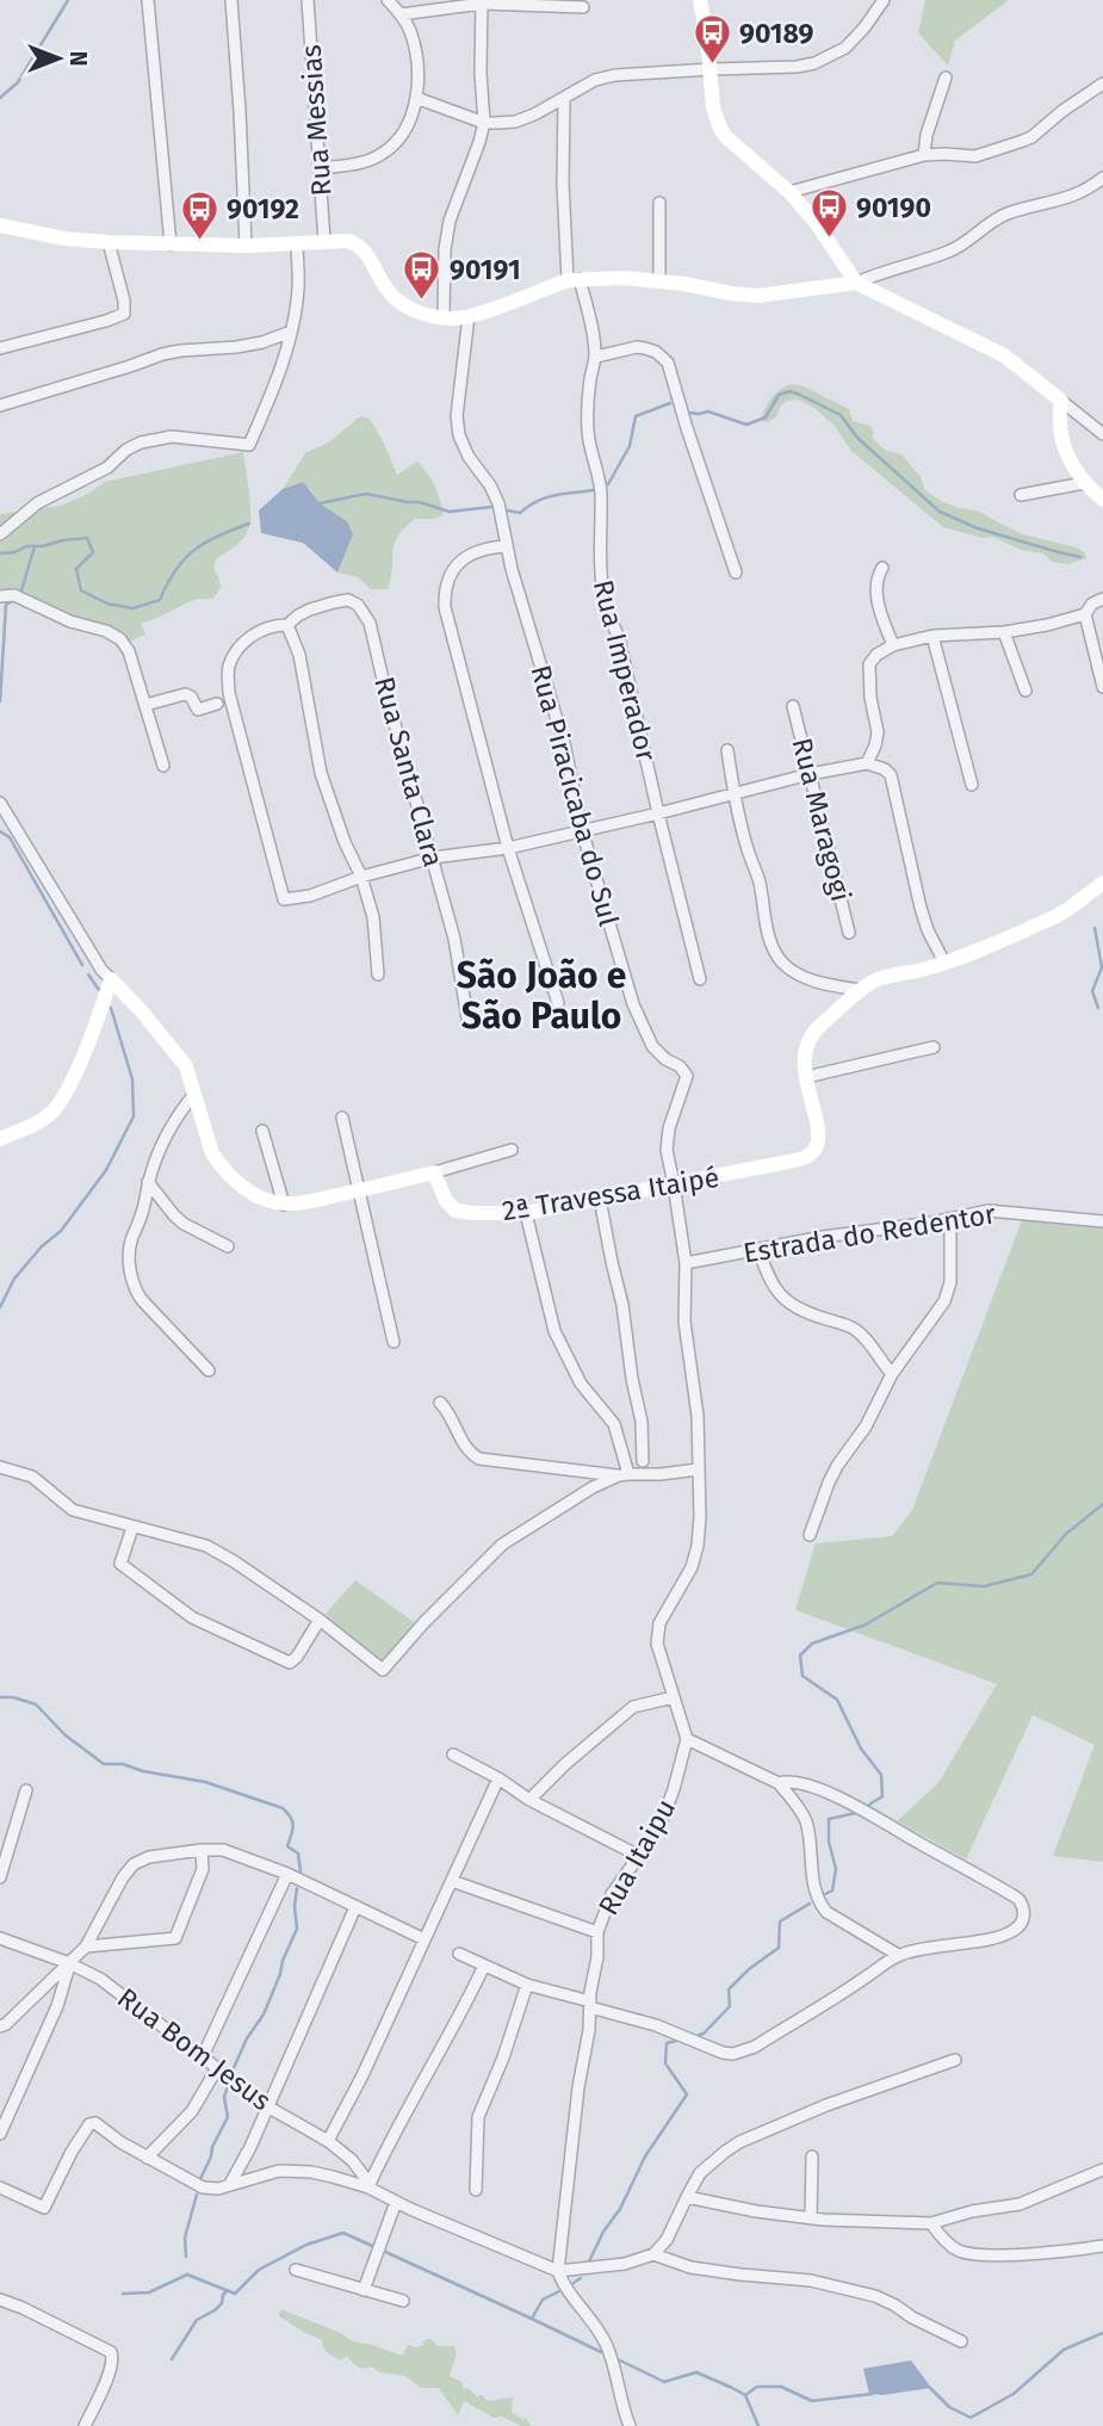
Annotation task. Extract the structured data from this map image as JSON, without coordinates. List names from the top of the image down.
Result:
{
  "streets": {
    "street": [
      "Rua Messias",
      "Rua Imperador",
      "Rua Santa Clara",
      "Rua Piracicaba do Sul",
      "Rua Maragogi",
      "2ª Travessa Itaipé",
      "Estrada do Redentor",
      "Rua Itaipu",
      "Rua Bom Jesus"
    ]
  },
  "crossings": [
    ["Rua Piracicaba do Sul", "2ª Travessa Itaipé"]
  ],
  "districts": ["São João e São Paulo"],
  "places": {
    "bus stop": [
      "90189",
      "90190",
      "90192",
      "90191"
    ]
  },
  "north": "right"
}
